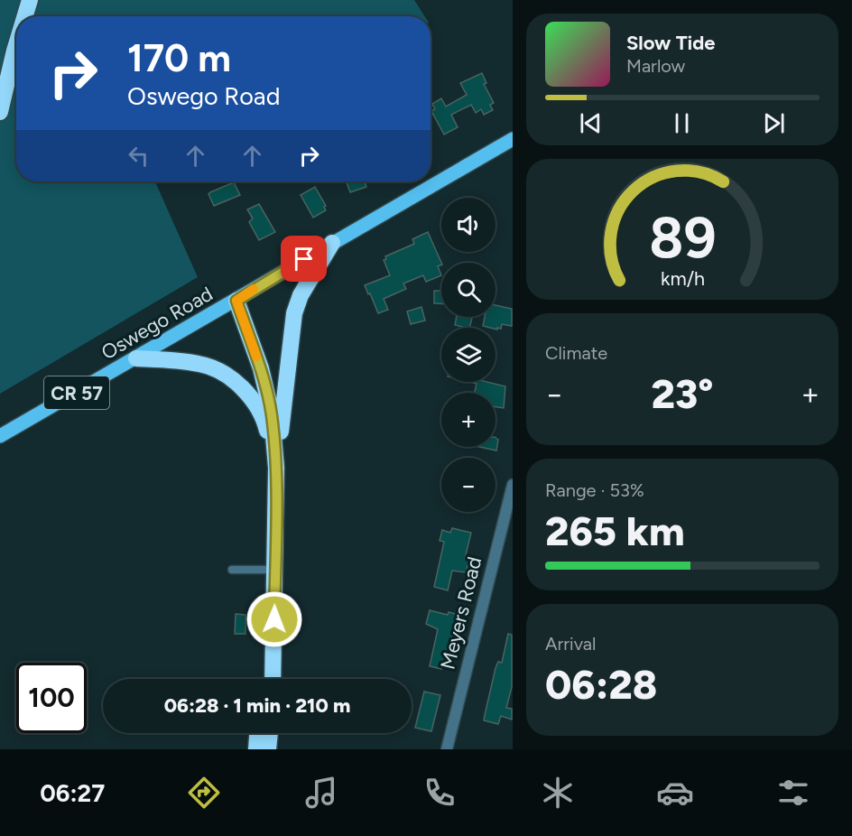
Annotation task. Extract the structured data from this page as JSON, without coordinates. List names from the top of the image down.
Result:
{
  "streets": {
    "main road": ["Oswego Road", "CR 57"],
    "street": ["Meyers Road"]
  },
  "crossings": [
    ["Oswego Road", "CR 57"]
  ],
  "page": {
    "turn": ["170 m", "Oswego Road"],
    "song": ["Slow Tide", "Marlow"],
    "map_buttons": ["+", "−"],
    "tile": [
      "Climate",
      ["Range · 53%", "265 km"],
      ["Arrival", "06:28"]
    ],
    "heat": ["−", "23°", "+"],
    "limit": "100",
    "trip": "06:28 · 1 min · 210 m",
    "tabs": "06:27",
    "gauge": ["89", "km/h"]
  }
}
